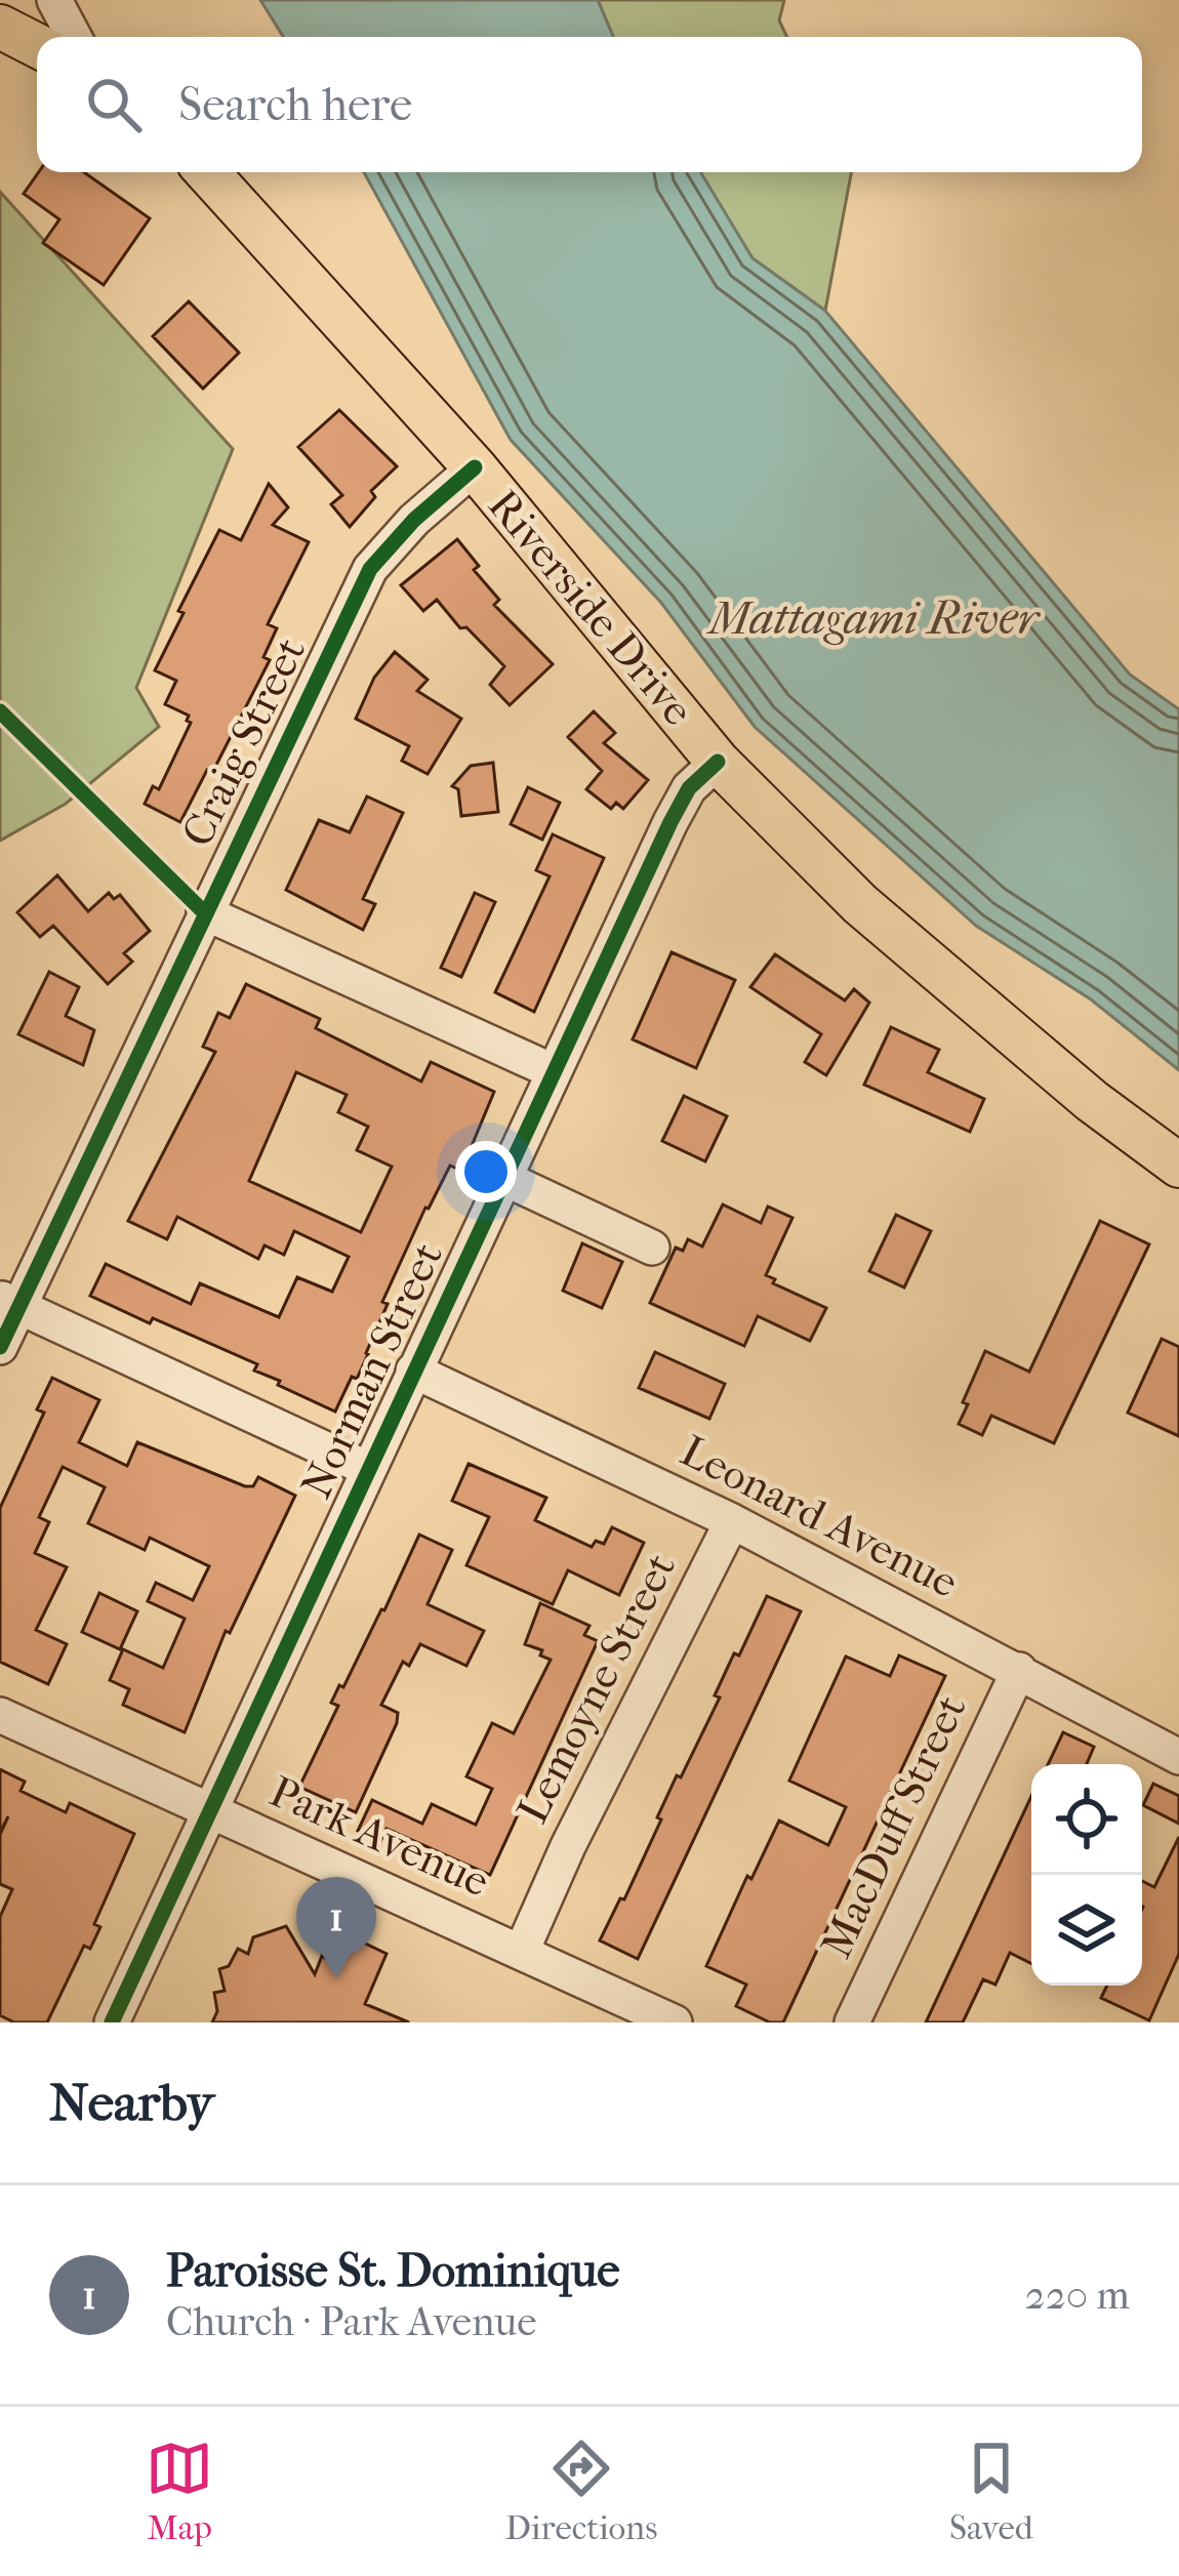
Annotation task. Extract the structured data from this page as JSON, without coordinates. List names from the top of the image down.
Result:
{
  "streets": {
    "main road": ["Riverside Drive"],
    "street": [
      "Craig Street",
      "Norman Street",
      "Leonard Avenue",
      "Lemoyne Street",
      "MacDuff Street",
      "Park Avenue"
    ]
  },
  "crossings": [
    ["Riverside Drive", "Craig Street"],
    ["Riverside Drive", "Norman Street"],
    ["Norman Street", "Leonard Avenue"],
    ["Norman Street", "Park Avenue"],
    ["Leonard Avenue", "Lemoyne Street"],
    ["Leonard Avenue", "MacDuff Street"],
    ["Lemoyne Street", "Park Avenue"]
  ],
  "water": ["Mattagami River"],
  "page": {
    "search": "Search here",
    "pins": "1",
    "heading": "Nearby",
    "list": [
      {
        "mark": "1",
        "name": "Paroisse St. Dominique",
        "note": "Church · Park Avenue",
        "value": "220 m"
      }
    ],
    "nav": ["Map", "Directions", "Saved"]
  }
}
